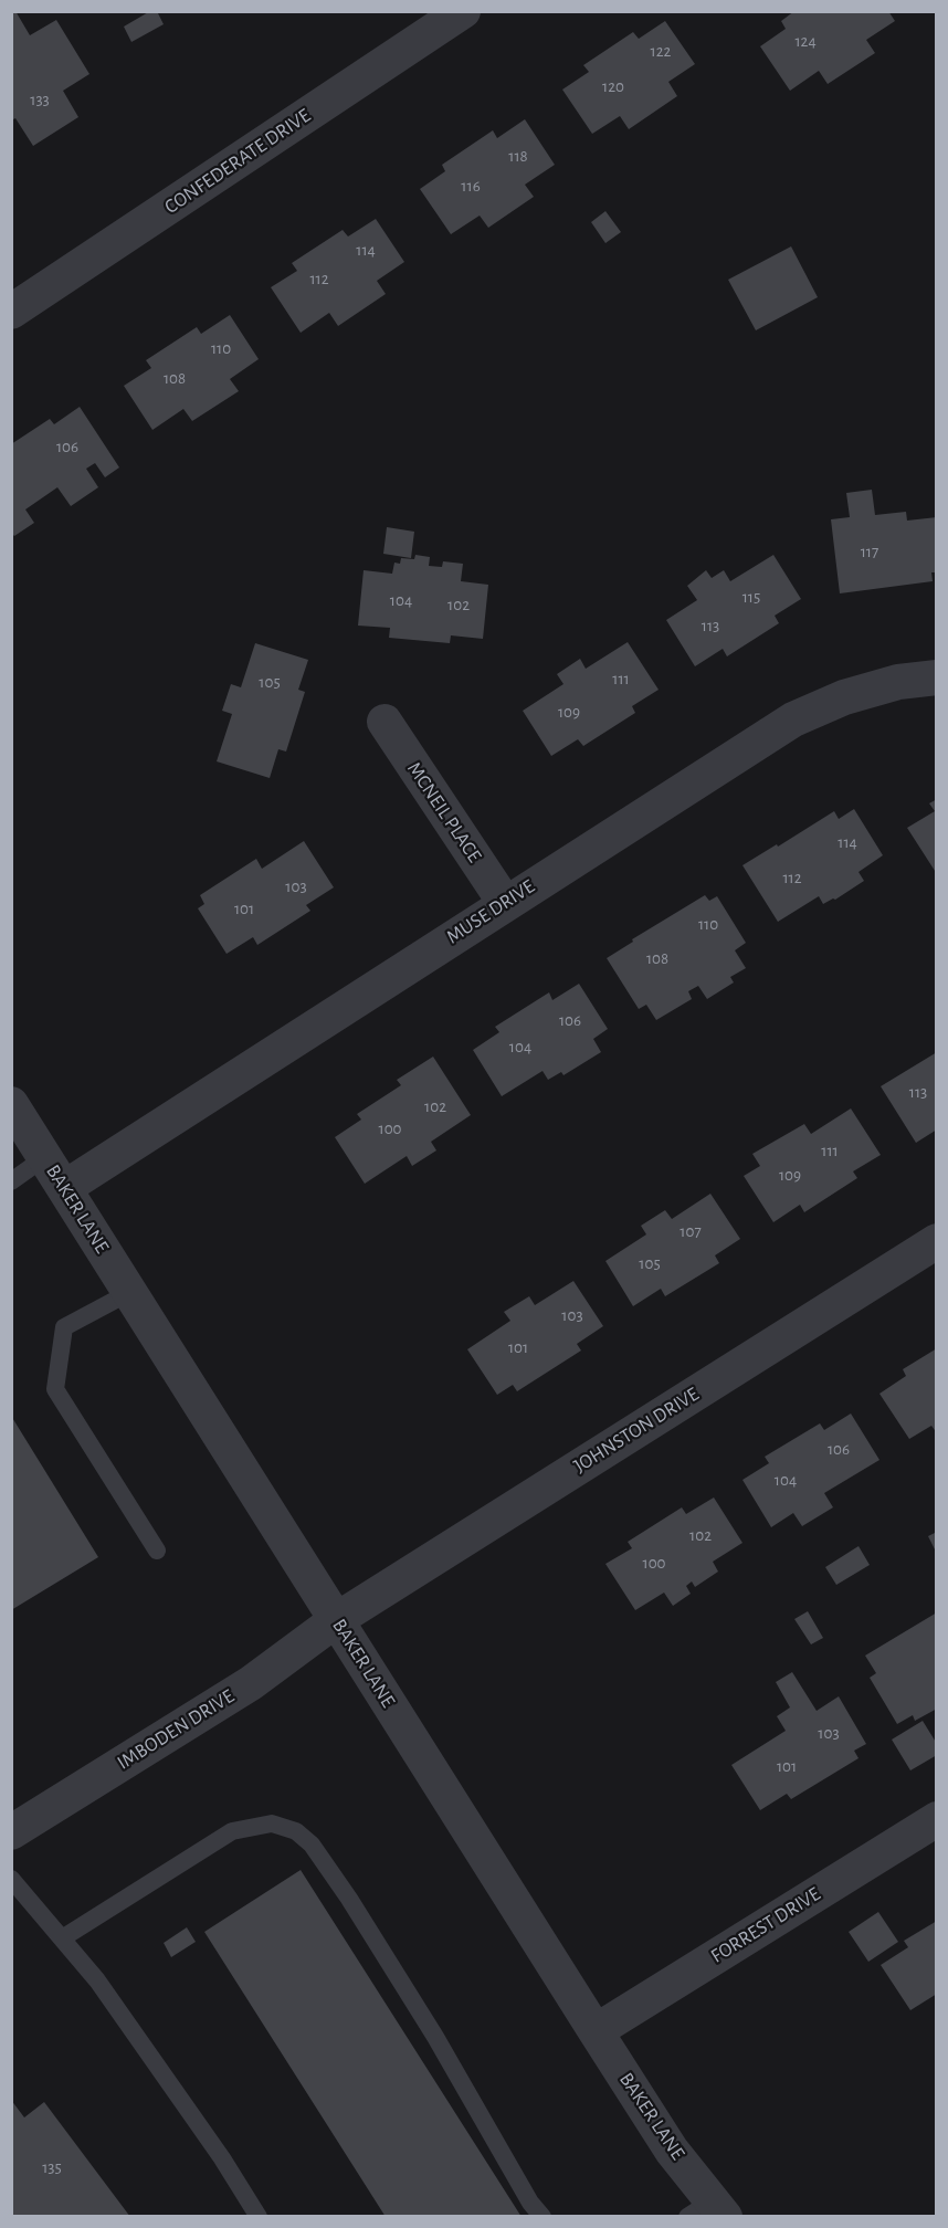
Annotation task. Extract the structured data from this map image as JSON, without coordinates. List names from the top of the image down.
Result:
{
  "streets": {
    "street": [
      "CONFEDERATE DRIVE",
      "MCNEIL PLACE",
      "MUSE DRIVE",
      "BAKER LANE",
      "JOHNSTON DRIVE",
      "IMBODEN DRIVE",
      "FORREST DRIVE"
    ]
  },
  "crossings": [
    ["MCNEIL PLACE", "MUSE DRIVE"],
    ["MUSE DRIVE", "BAKER LANE"],
    ["BAKER LANE", "JOHNSTON DRIVE"],
    ["BAKER LANE", "IMBODEN DRIVE"],
    ["BAKER LANE", "FORREST DRIVE"],
    ["JOHNSTON DRIVE", "IMBODEN DRIVE"]
  ],
  "house_numbers": [
    "124",
    "122",
    "120",
    "133",
    "118",
    "116",
    "114",
    "112",
    "110",
    "108",
    "106",
    "117",
    "115",
    "104",
    "102",
    "113",
    "111",
    "105",
    "109",
    "114",
    "112",
    "103",
    "101",
    "110",
    "108",
    "106",
    "104",
    "113",
    "102",
    "100",
    "111",
    "109",
    "107",
    "105",
    "103",
    "101",
    "106",
    "104",
    "102",
    "100",
    "103",
    "101",
    "135"
  ]
}
